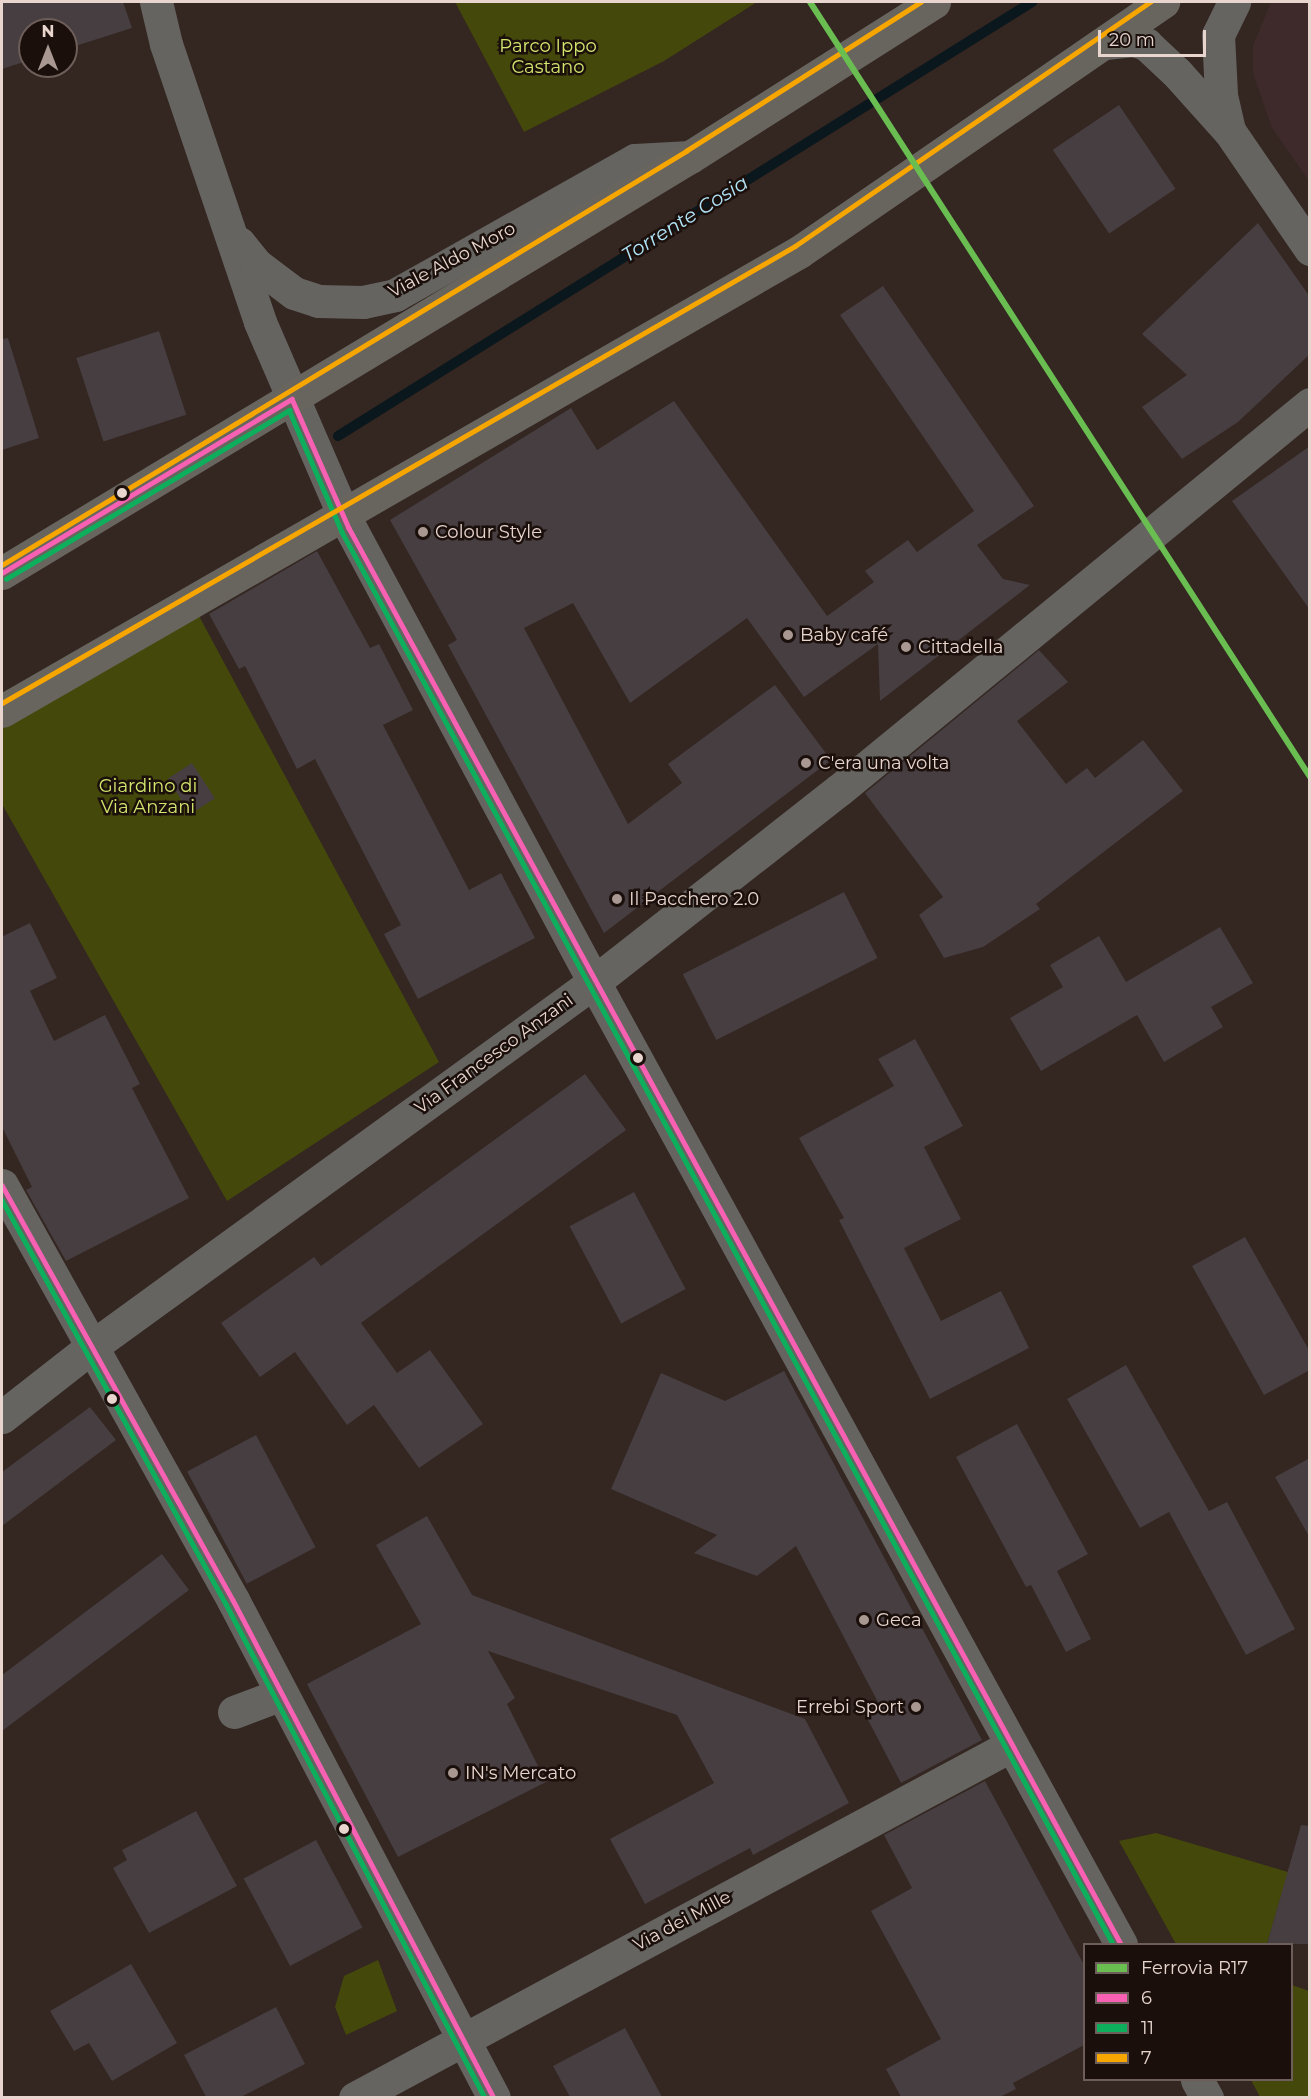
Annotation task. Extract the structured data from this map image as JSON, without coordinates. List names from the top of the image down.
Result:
{
  "streets": {
    "street": ["Viale Aldo Moro", "Via Francesco Anzani", "Via dei Mille"]
  },
  "crossings": [
    ["Viale Aldo Moro", "Via Francesco Anzani"],
    ["Viale Aldo Moro", "Via dei Mille"]
  ],
  "water": ["Torrente Cosia"],
  "parks": ["Parco Ippo Castano", "Giardino di Via Anzani"],
  "places": [
    "Colour Style",
    "Baby café",
    "Cittadella",
    "C'era una volta",
    "Il Pacchero 2.0",
    "Geca",
    "Errebi Sport",
    "IN's Mercato"
  ],
  "lines": [
    "rail line R17",
    "transit line 7",
    "transit line 6",
    "transit line 11"
  ],
  "legend": [
    "Ferrovia R17",
    "6",
    "11",
    "7"
  ],
  "scale_bar": "20 m",
  "north": "top"
}
